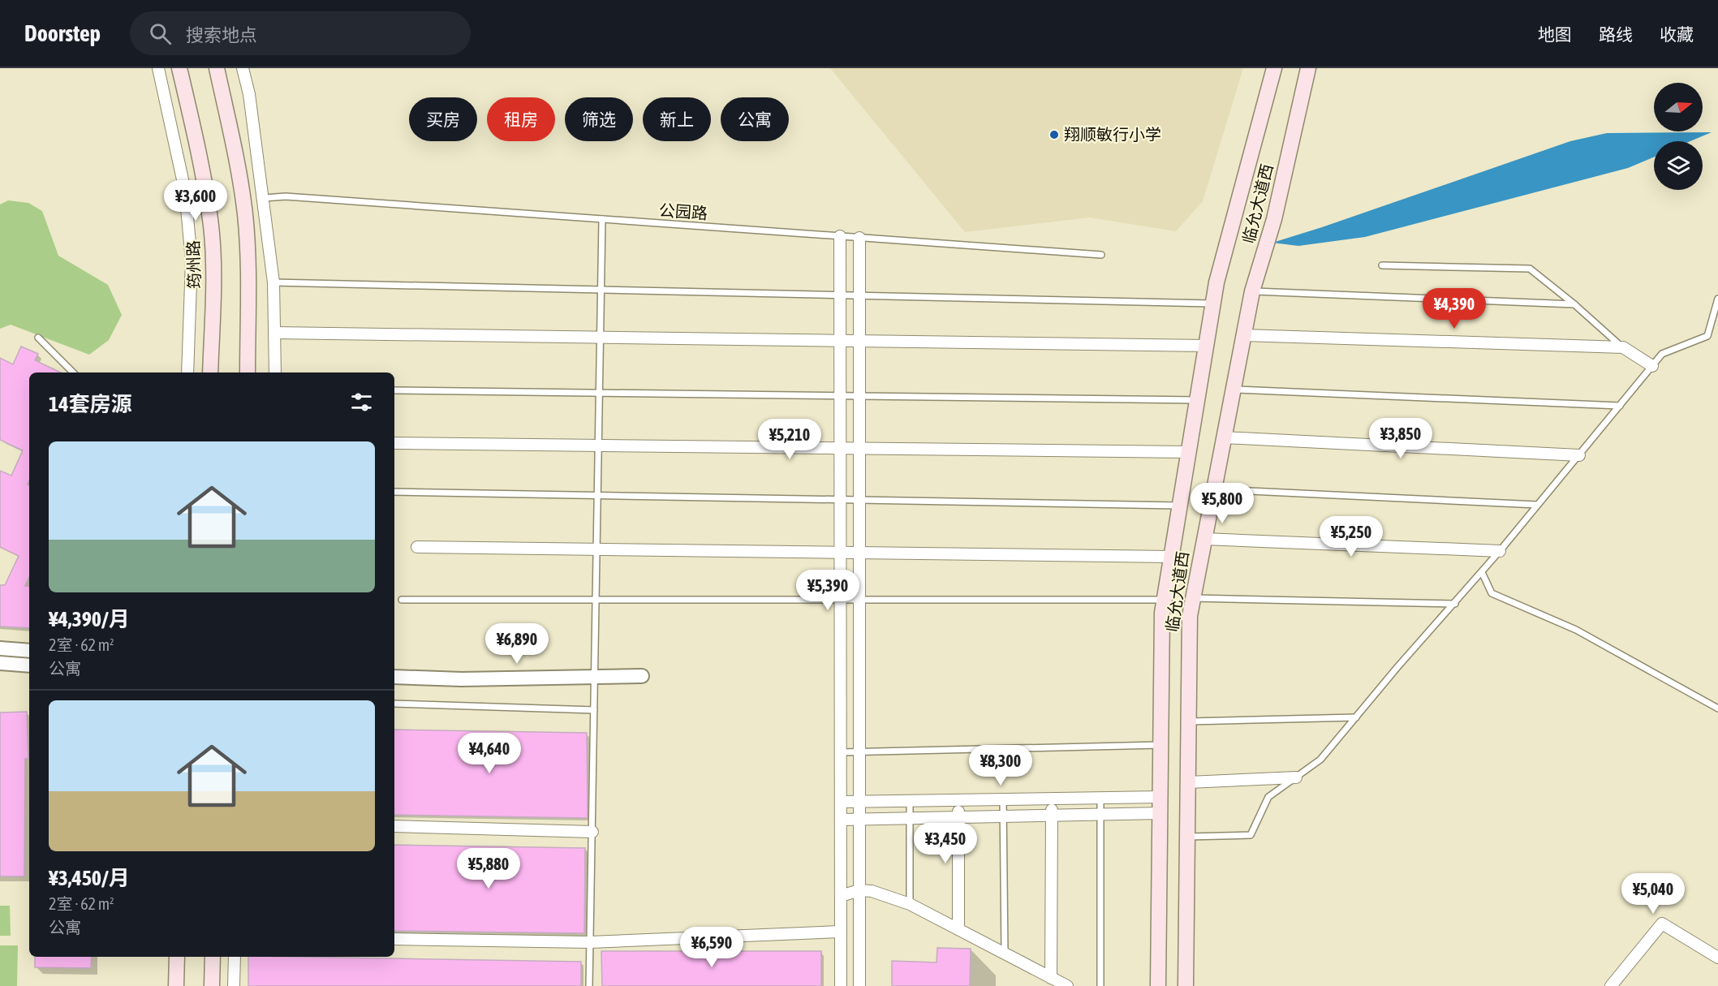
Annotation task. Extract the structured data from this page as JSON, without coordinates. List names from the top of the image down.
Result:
{
  "streets": {
    "main road": ["临允大道西", "筠州路"],
    "lane": ["公园路"]
  },
  "places": ["翔顺敏行小学"],
  "north": "right",
  "page": {
    "header": "Doorstep",
    "search": "搜索地点",
    "nav": ["地图", "路线", "收藏"],
    "chip": [
      "买房",
      "租房",
      "筛选",
      "新上",
      "公寓"
    ],
    "price": [
      "¥3,600",
      "¥4,390",
      "¥3,850",
      "¥5,210",
      "¥5,800",
      "¥5,250",
      "¥5,390",
      "¥6,890",
      "¥4,640",
      "¥8,300",
      "¥3,450",
      "¥5,880",
      "¥5,040",
      "¥6,590"
    ],
    "heading": "14套房源",
    "list": [
      {
        "name": "¥4,390/月",
        "note": "2室 · 62 m² · 公寓"
      },
      {
        "name": "¥3,450/月",
        "note": "2室 · 62 m² · 公寓"
      }
    ]
  }
}
